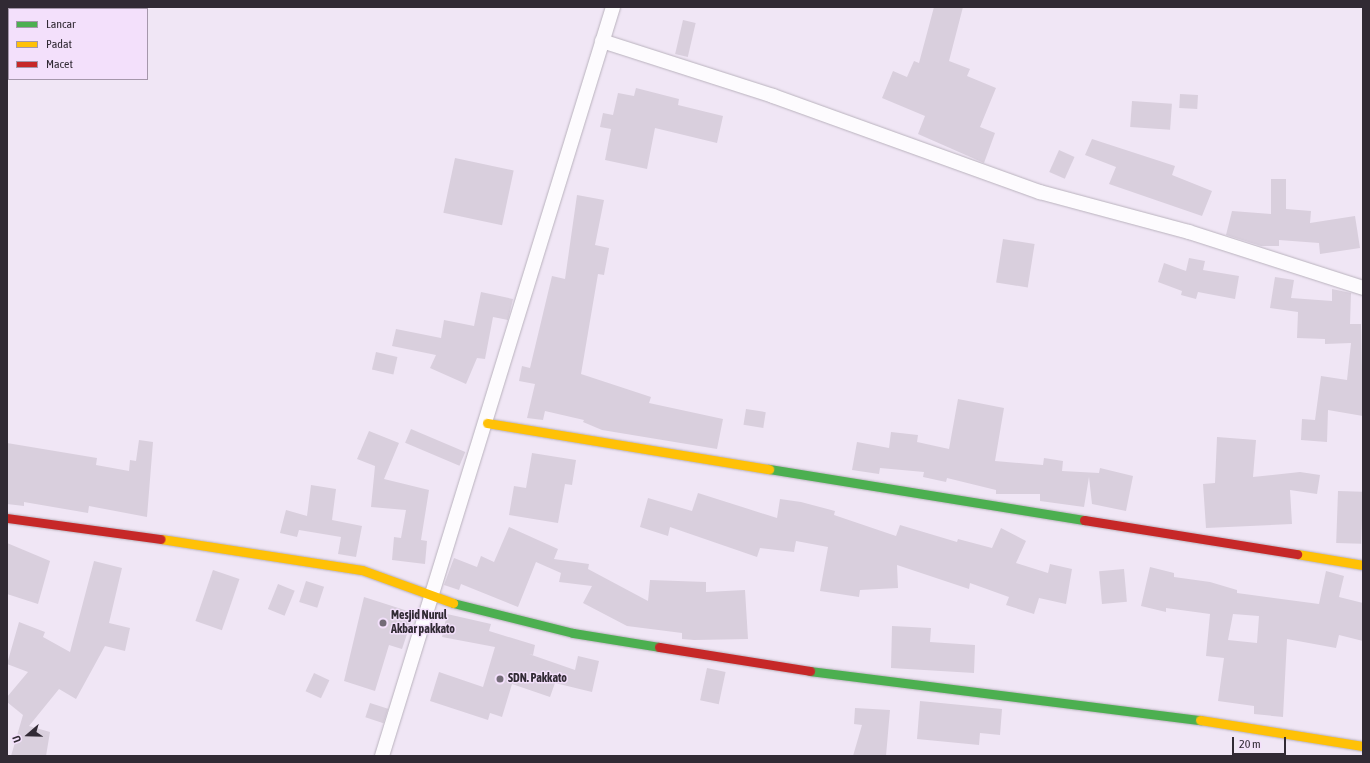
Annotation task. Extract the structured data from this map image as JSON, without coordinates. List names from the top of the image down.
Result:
{
  "places": ["Mesjid Nurul Akbar pakkato", "SDN. Pakkato"],
  "legend": ["Lancar", "Padat", "Macet"],
  "scale_bar": "20 m",
  "north": "left"
}
